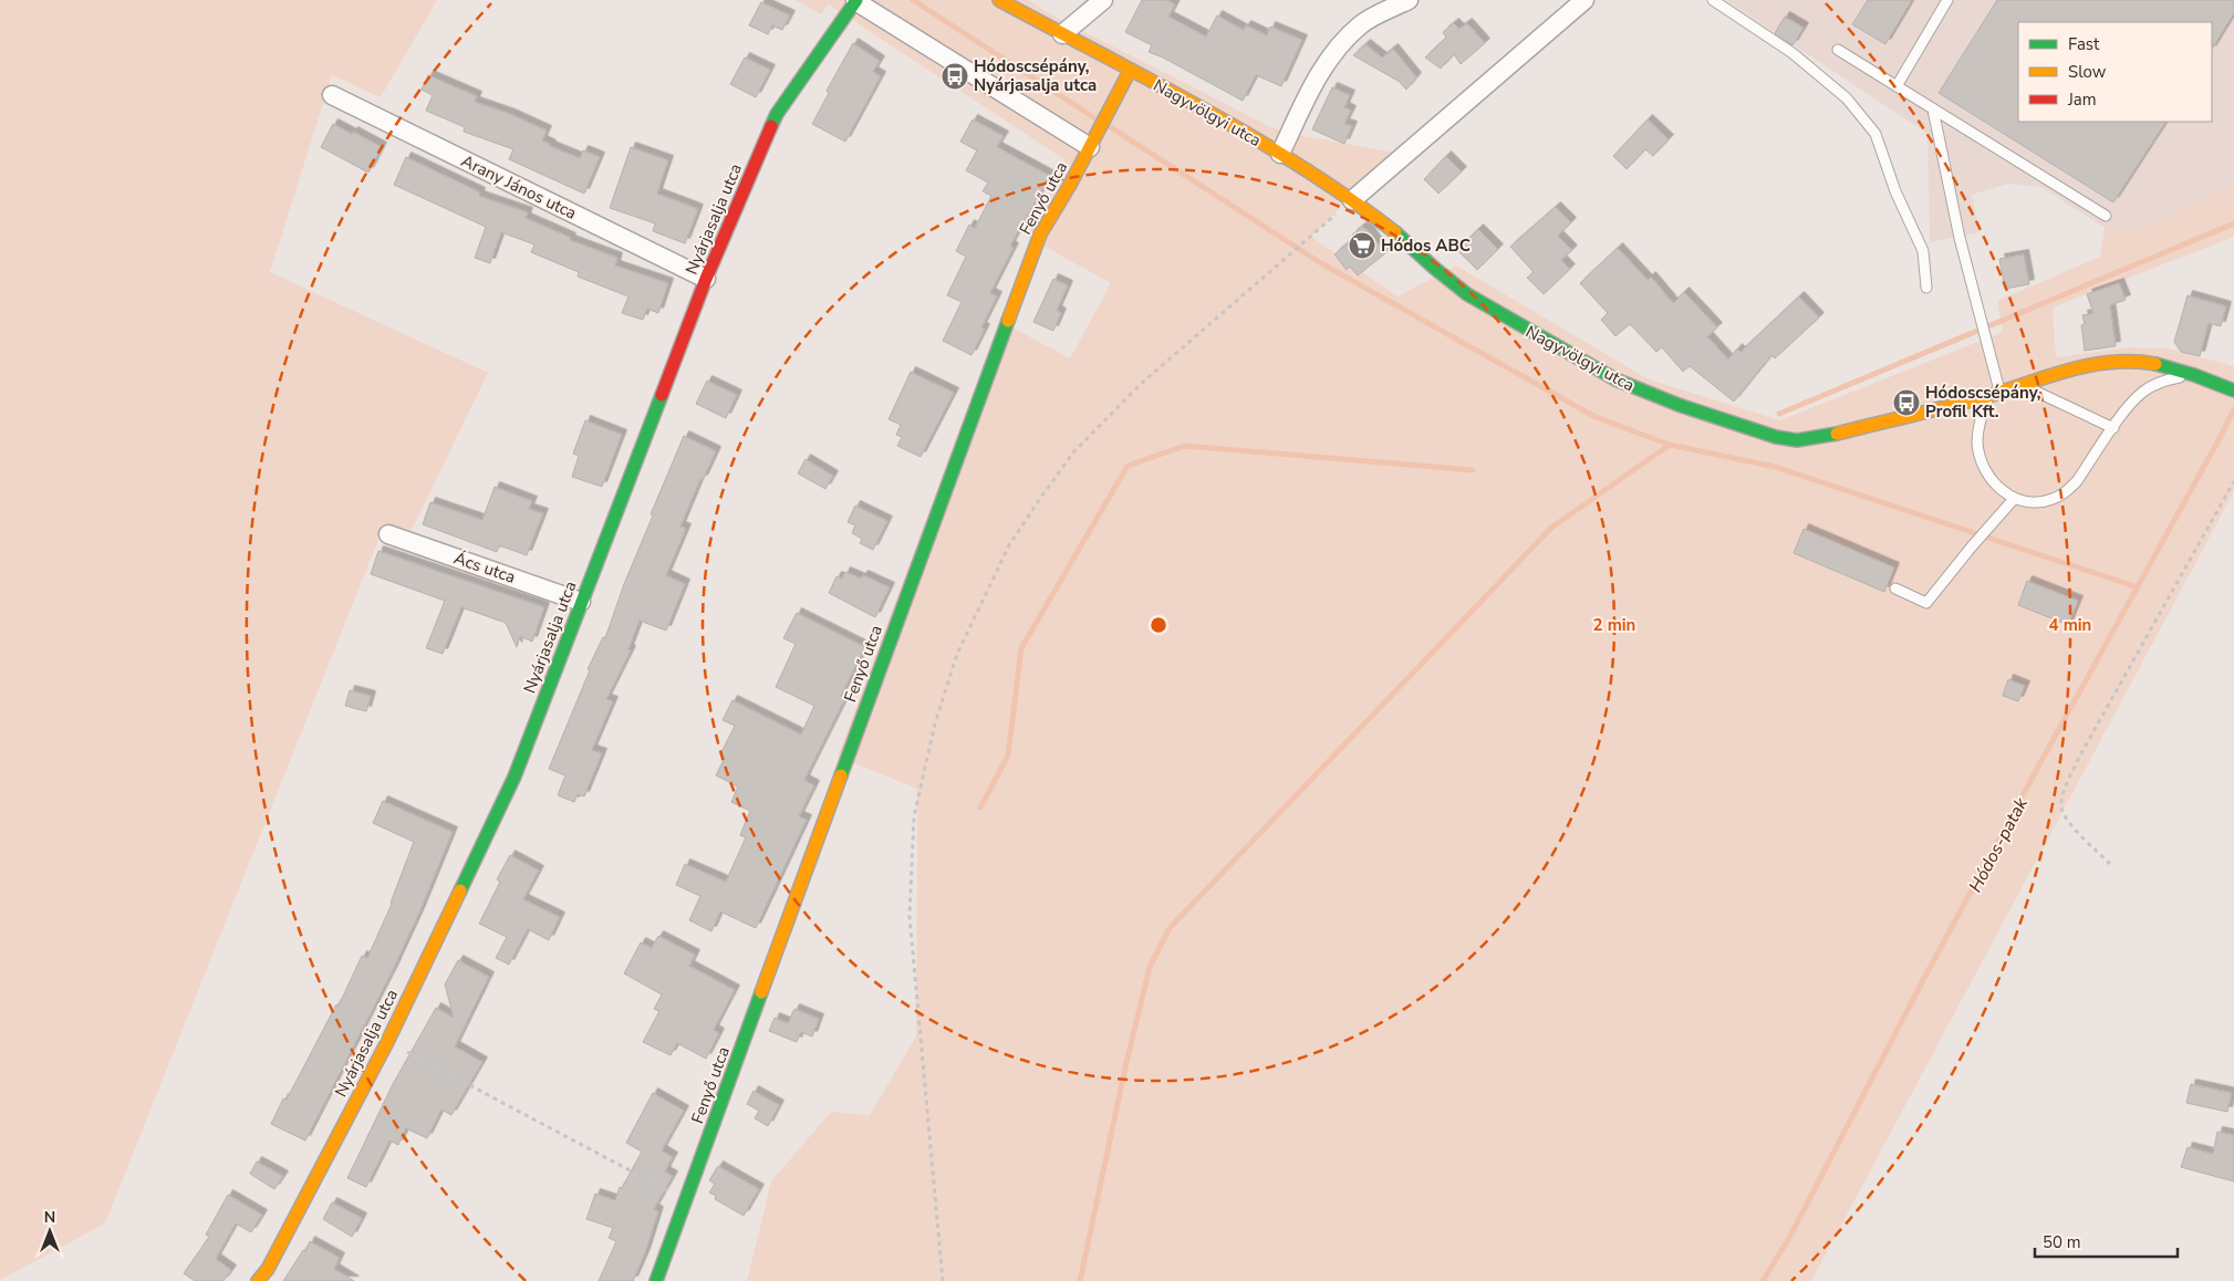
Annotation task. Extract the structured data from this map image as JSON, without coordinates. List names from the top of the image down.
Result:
{
  "streets": {
    "street": [
      "Nagyvölgyi utca",
      "Arany János utca",
      "Fenyő utca",
      "Nyárjasalja utca",
      "Ács utca"
    ]
  },
  "crossings": [
    ["Nagyvölgyi utca", "Fenyő utca"],
    ["Arany János utca", "Nyárjasalja utca"],
    ["Nyárjasalja utca", "Ács utca"]
  ],
  "water": ["Hódos-patak"],
  "places": {
    "bus stop": ["Hódoscsépány, Nyárjasalja utca", "Hódoscsépány, Profil Kft."],
    "supermarket": ["Hódos ABC"]
  },
  "legend": ["Fast", "Slow", "Jam"],
  "scale_bar": "50 m",
  "north": "top",
  "rings": ["2 min", "4 min"]
}
